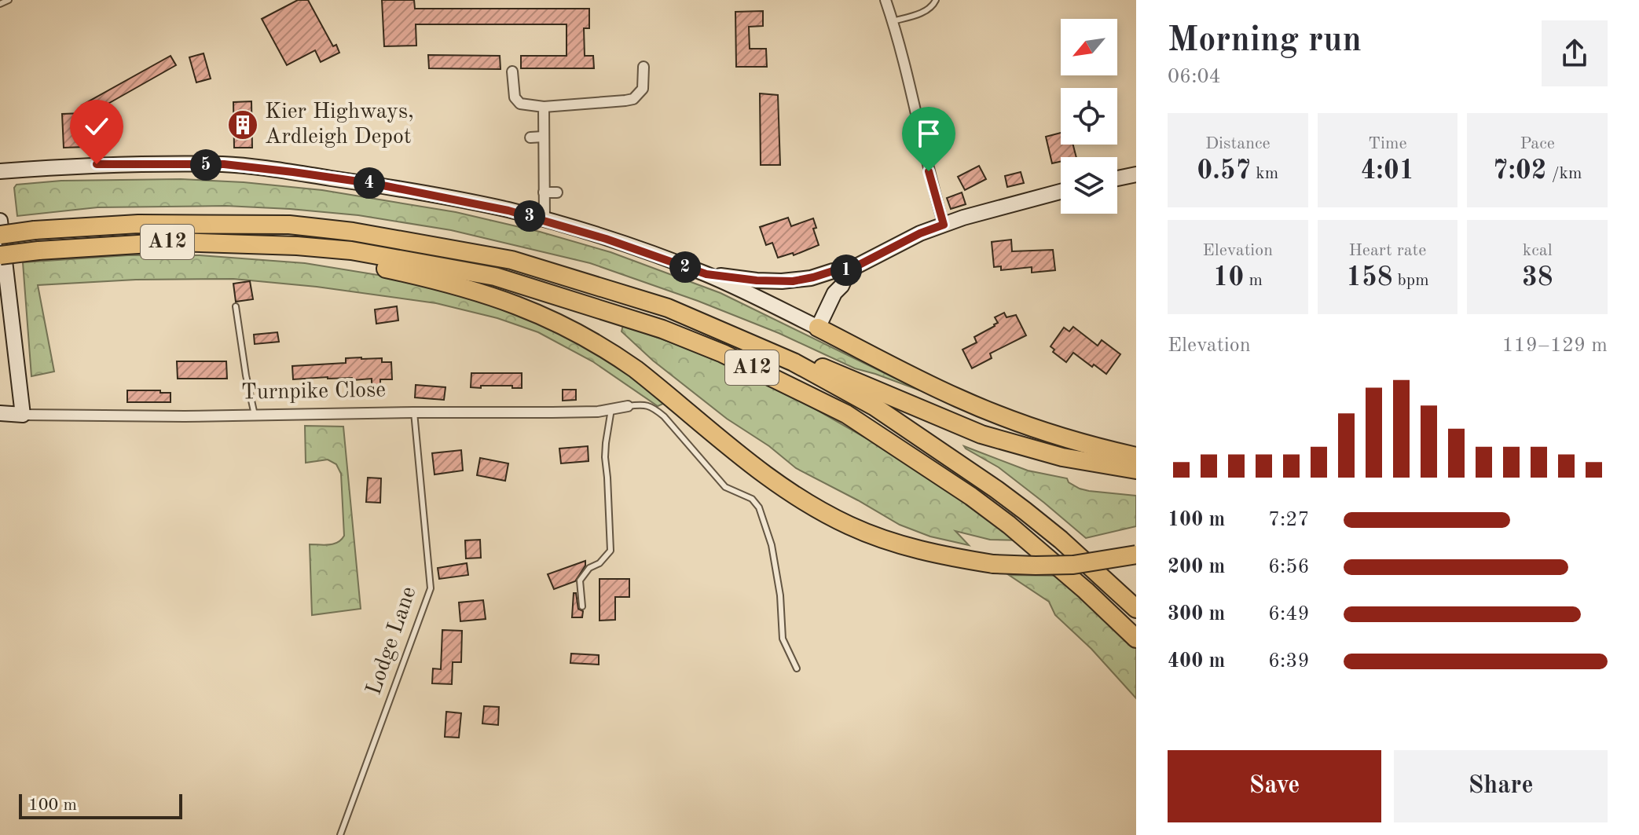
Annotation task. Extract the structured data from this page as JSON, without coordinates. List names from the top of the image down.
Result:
{
  "streets": {
    "highway": ["A12"],
    "street": ["Turnpike Close"],
    "lane": ["Lodge Lane"]
  },
  "crossings": [
    ["Turnpike Close", "Lodge Lane"]
  ],
  "places": {
    "building": ["Kier Highways, Ardleigh Depot"]
  },
  "scale_bar": "100 m",
  "north": "bottom left",
  "page": {
    "heading": ["Morning run", "06:04"],
    "stats": [
      ["Distance", "0.57 km"],
      ["Time", "4:01"],
      ["Pace", "7:02 /km"],
      ["Elevation", "10 m"],
      ["Heart rate", "158 bpm"],
      ["kcal", "38"]
    ],
    "pins": [
      "5",
      "4",
      "3",
      "2",
      "1"
    ],
    "chart": ["Elevation", "119–129 m"],
    "list": [
      {
        "name": "100 m",
        "note": "7:27"
      },
      {
        "name": "200 m",
        "note": "6:56"
      },
      {
        "name": "300 m",
        "note": "6:49"
      },
      {
        "name": "400 m",
        "note": "6:39"
      }
    ],
    "buttons": ["Save", "Share"],
    "scale": "100 m"
  }
}
